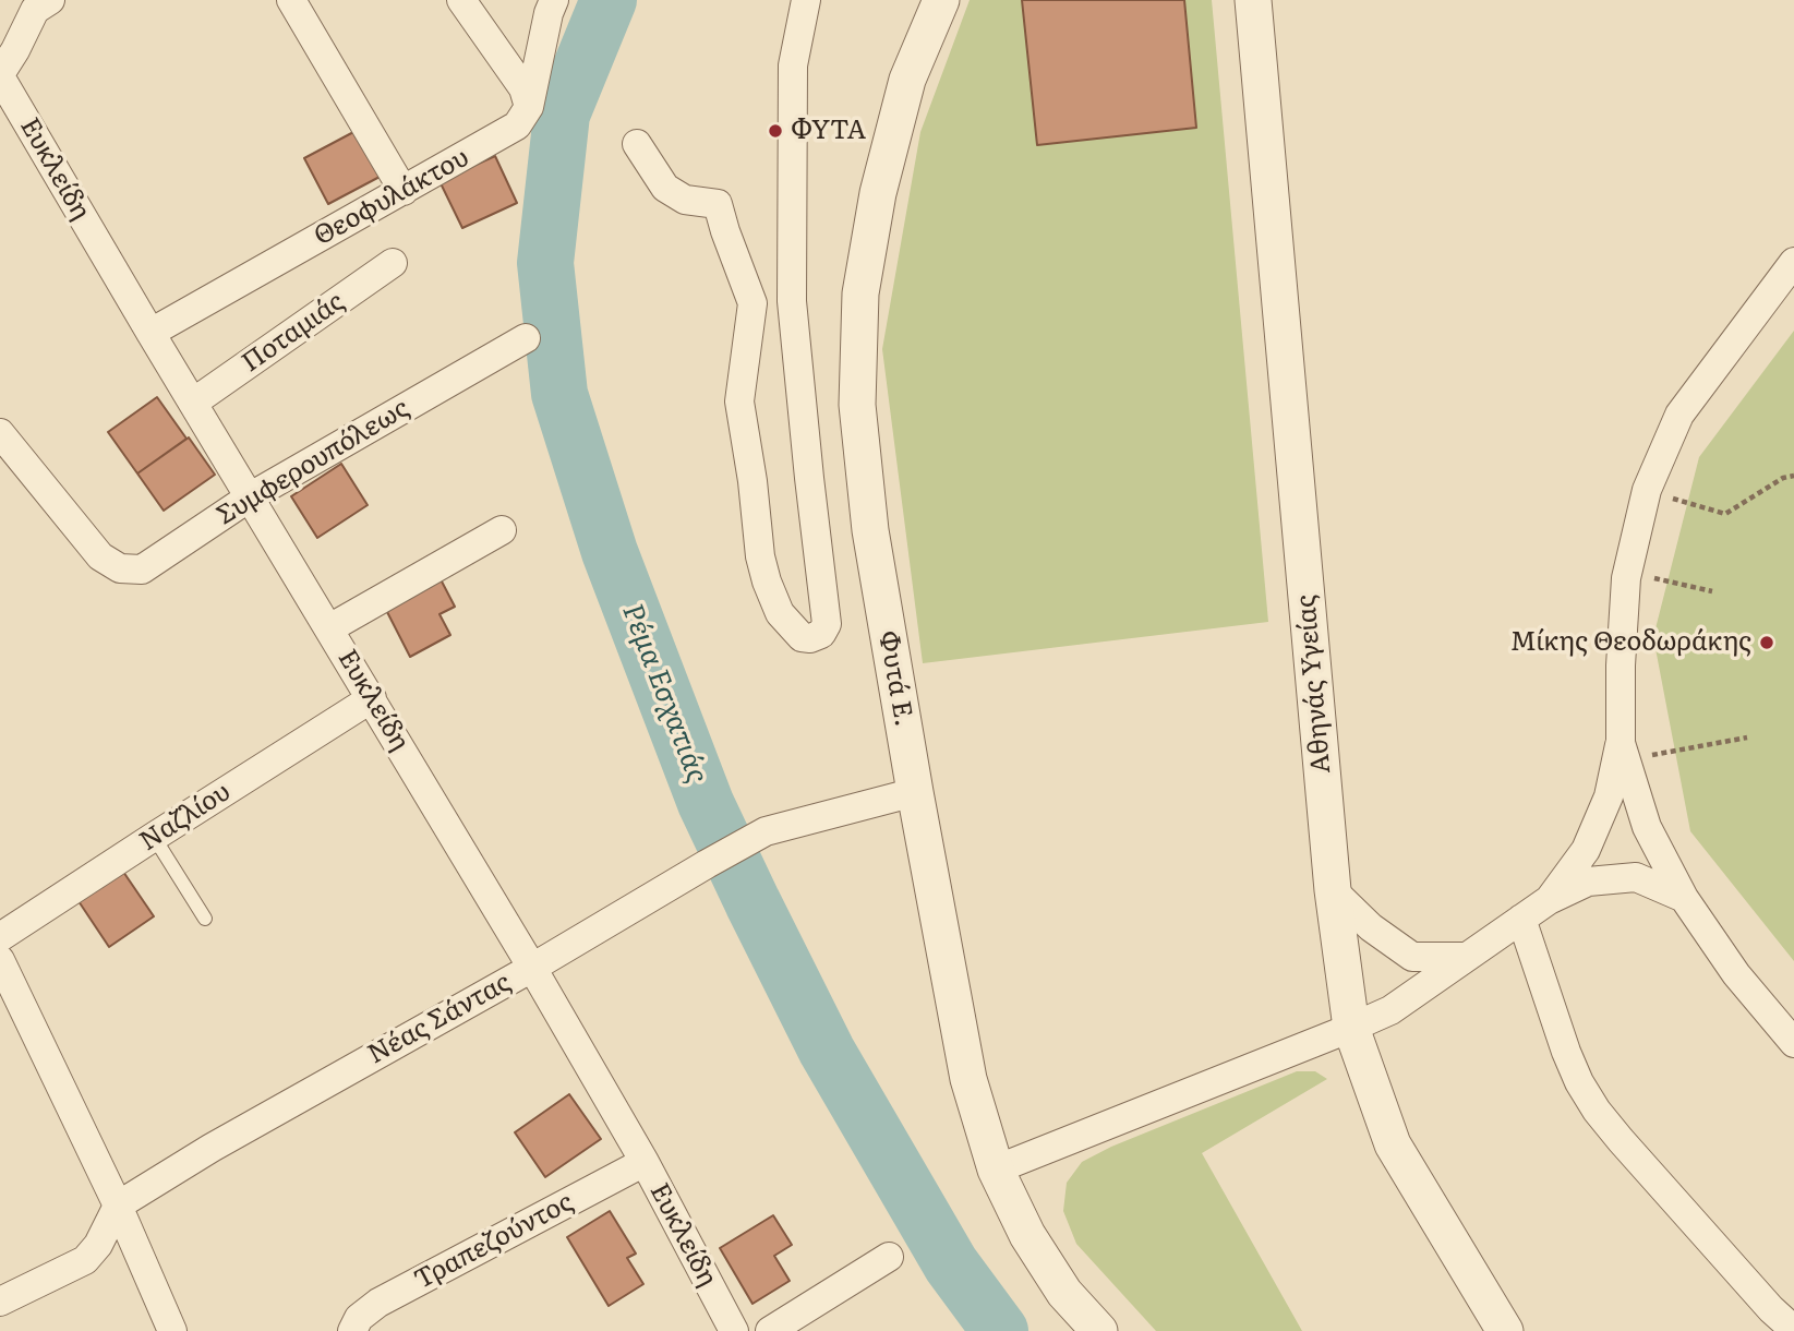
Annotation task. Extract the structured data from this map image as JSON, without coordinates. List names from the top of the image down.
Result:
{
  "streets": {
    "street": [
      "Ευκλείδη",
      "Θεοφυλάκτου",
      "Ποταμιάς",
      "Συμφερουπόλεως",
      "Φυτά Ε.",
      "Αθηνάς Υγείας",
      "Ναζλίου",
      "Νέας Σάντας",
      "Τραπεζούντος"
    ]
  },
  "crossings": [
    ["Ευκλείδη", "Θεοφυλάκτου"],
    ["Ευκλείδη", "Ποταμιάς"],
    ["Ευκλείδη", "Συμφερουπόλεως"],
    ["Ευκλείδη", "Ναζλίου"],
    ["Ευκλείδη", "Νέας Σάντας"],
    ["Ευκλείδη", "Τραπεζούντος"],
    ["Φυτά Ε.", "Νέας Σάντας"]
  ],
  "water": ["Ρέμα Εσχατιάς"],
  "places": ["ΦΥΤΑ", "Μίκης Θεοδωράκης"]
}
